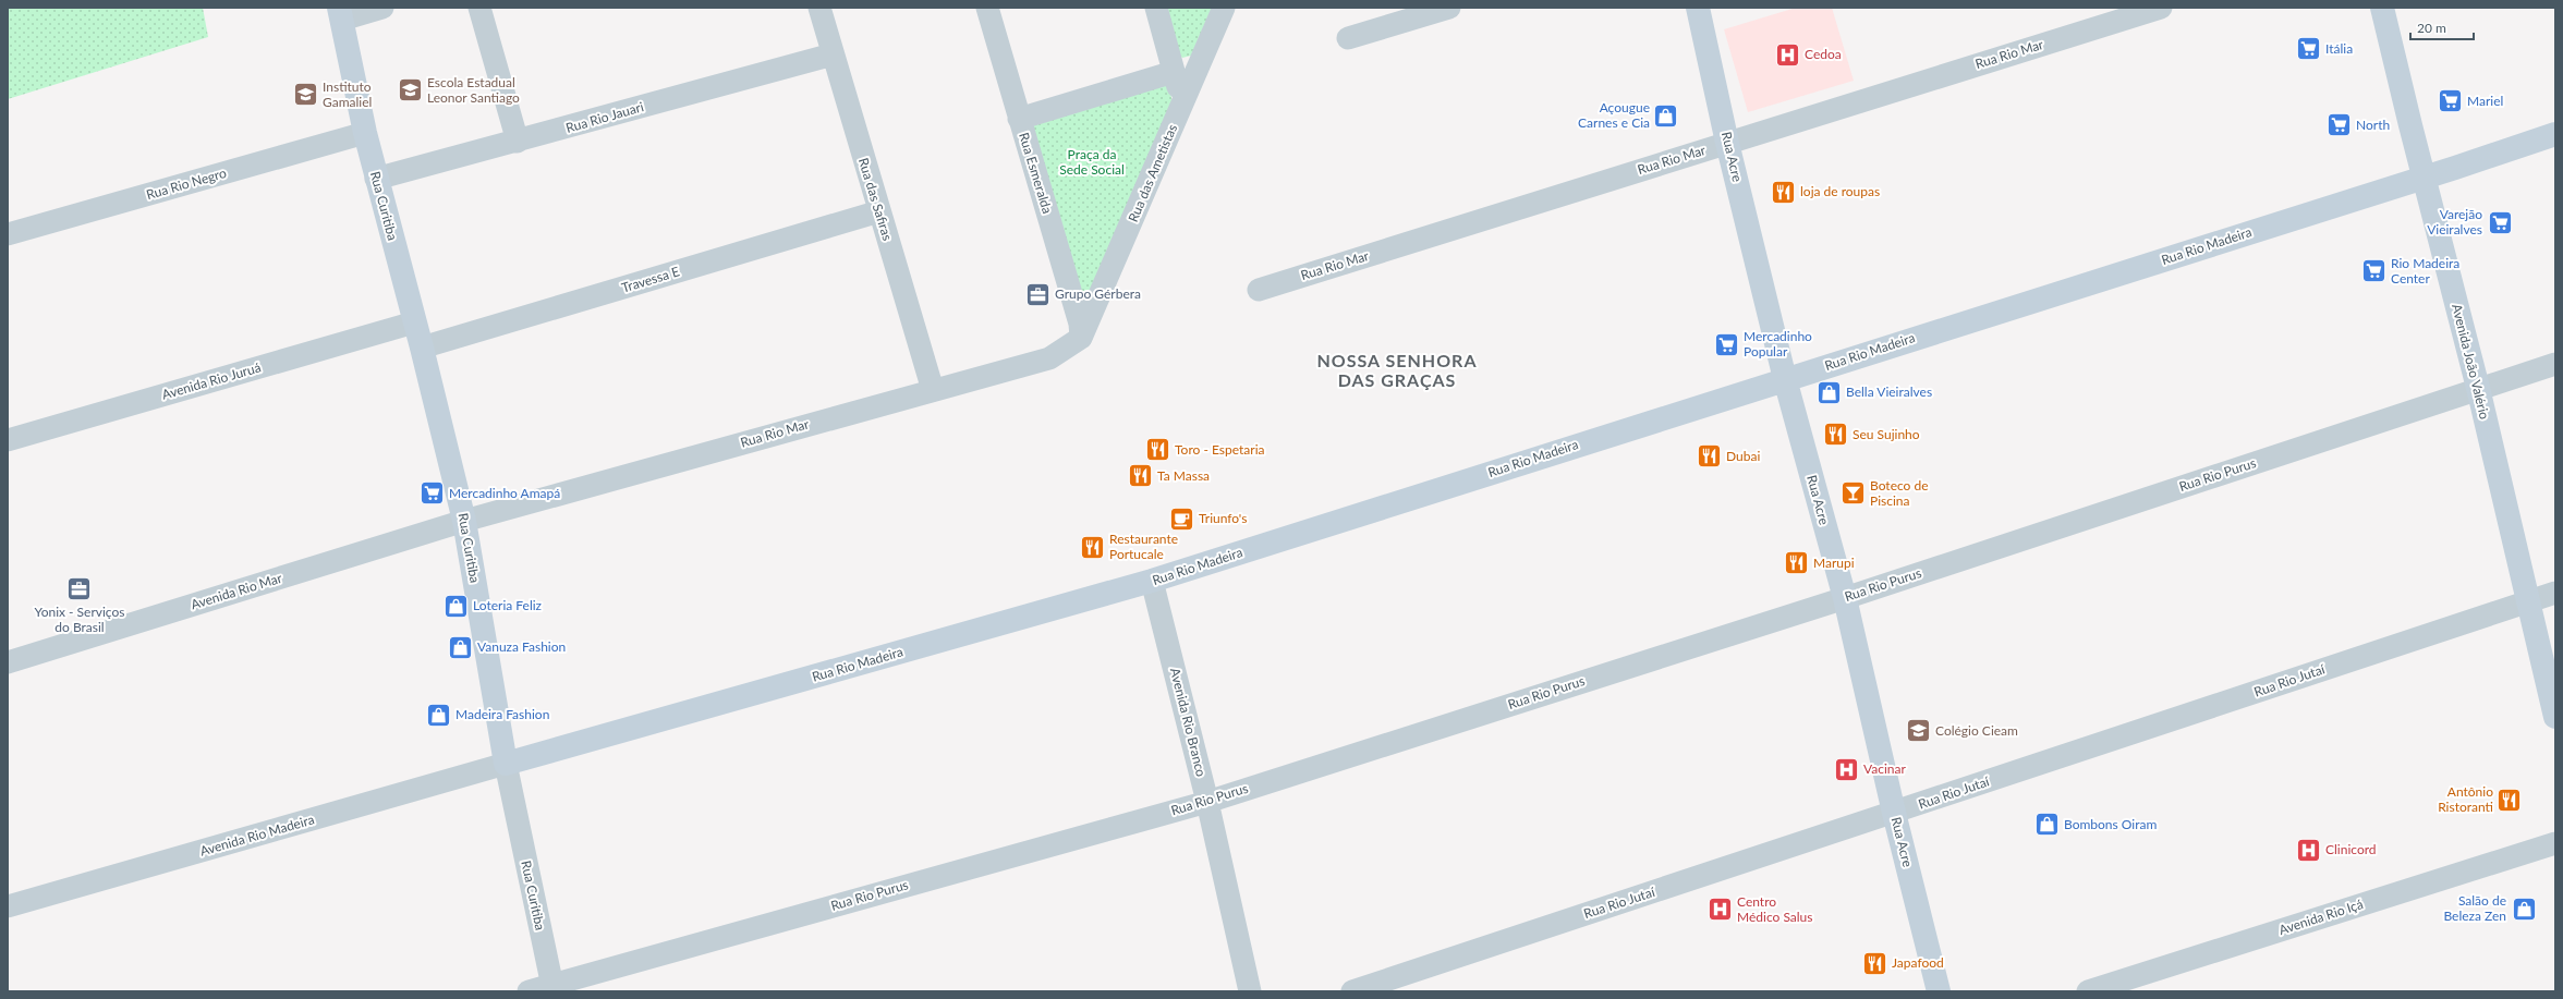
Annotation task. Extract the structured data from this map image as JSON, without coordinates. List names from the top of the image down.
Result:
{
  "streets": {
    "street": [
      "Rua Rio Mar",
      "Rua Rio Jauari",
      "Rua Acre",
      "Rua Esmeralda",
      "Rua das Ametistas",
      "Rua Rio Negro",
      "Rua das Safiras",
      "Rua Curitiba",
      "Rua Rio Madeira",
      "Travessa E",
      "Avenida João Valério",
      "Avenida Rio Juruá",
      "Rua Rio Purus",
      "Avenida Rio Mar",
      "Rua Rio Jutaí",
      "Avenida Rio Branco",
      "Avenida Rio Madeira",
      "Avenida Rio Içá"
    ]
  },
  "crossings": [
    ["Rua Rio Mar", "Rua Acre"],
    ["Rua Rio Mar", "Rua Esmeralda"],
    ["Rua Rio Mar", "Rua das Ametistas"],
    ["Rua Rio Mar", "Rua das Safiras"],
    ["Rua Rio Mar", "Rua Curitiba"],
    ["Rua Rio Mar", "Avenida Rio Mar"],
    ["Rua Rio Jauari", "Rua das Safiras"],
    ["Rua Rio Jauari", "Rua Curitiba"],
    ["Rua Acre", "Rua Rio Madeira"],
    ["Rua Acre", "Rua Rio Purus"],
    ["Rua Acre", "Rua Rio Jutaí"],
    ["Rua Esmeralda", "Rua das Ametistas"],
    ["Rua Rio Negro", "Rua Curitiba"],
    ["Rua das Safiras", "Travessa E"],
    ["Rua Curitiba", "Rua Rio Madeira"],
    ["Rua Curitiba", "Travessa E"],
    ["Rua Curitiba", "Avenida Rio Juruá"],
    ["Rua Curitiba", "Rua Rio Purus"],
    ["Rua Curitiba", "Avenida Rio Mar"],
    ["Rua Curitiba", "Avenida Rio Madeira"],
    ["Rua Rio Madeira", "Avenida João Valério"],
    ["Rua Rio Madeira", "Avenida Rio Branco"],
    ["Rua Rio Madeira", "Avenida Rio Madeira"],
    ["Avenida João Valério", "Rua Rio Purus"],
    ["Avenida João Valério", "Rua Rio Jutaí"],
    ["Rua Rio Purus", "Avenida Rio Branco"]
  ],
  "districts": ["NOSSA SENHORA DAS GRAÇAS"],
  "parks": ["Praça da Sede Social"],
  "places": {
    "supermarket": [
      "Itália",
      "Mariel",
      "North",
      "Varejão Vieiralves",
      "Rio Madeira Center",
      "Mercadinho Popular",
      "Mercadinho Amapá"
    ],
    "hospital": [
      "Cedoa",
      "Vacinar",
      "Clinicord",
      "Centro Médico Salus"
    ],
    "school or university": ["Escola Estadual Leonor Santiago", "Instituto Gamaliel", "Colégio Cieam"],
    "shop": [
      "Açougue Carnes e Cia",
      "Bella Vieiralves",
      "Loteria Feliz",
      "Vanuza Fashion",
      "Madeira Fashion",
      "Bombons Oiram",
      "Salão de Beleza Zen"
    ],
    "restaurant": [
      "loja de roupas",
      "Seu Sujinho",
      "Toro - Espetaria",
      "Dubai",
      "Ta Massa",
      "Restaurante Portucale",
      "Marupi",
      "Antônio Ristoranti",
      "Japafood"
    ],
    "office": ["Grupo Gérbera", "Yonix - Serviços do Brasil"],
    "bar": ["Boteco de Piscina"],
    "cafe": ["Triunfo's"]
  },
  "scale_bar": "20 m"
}
